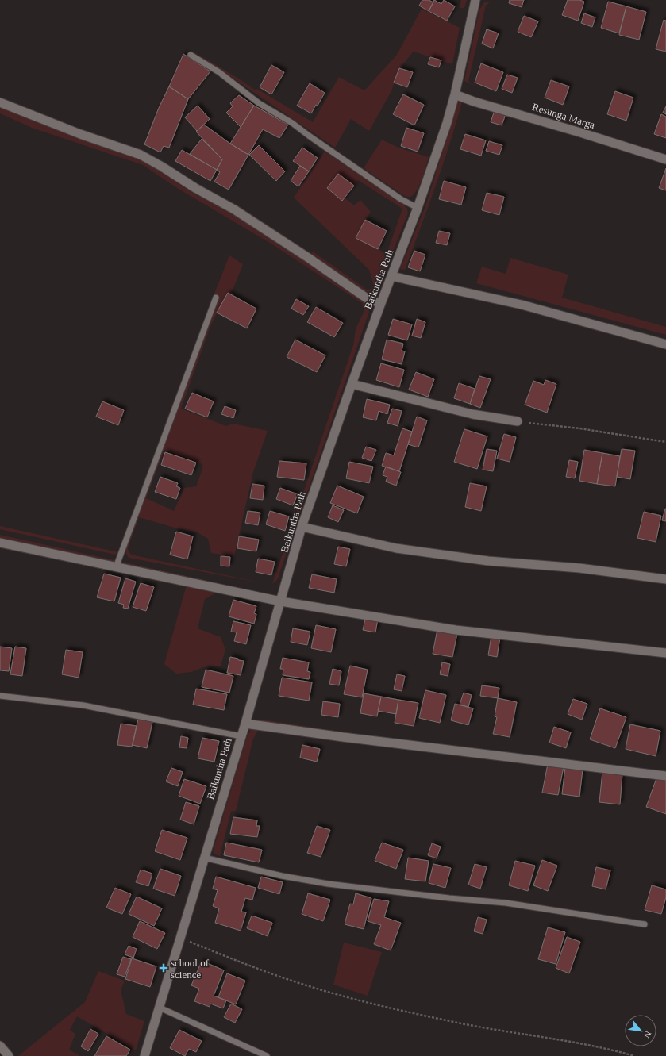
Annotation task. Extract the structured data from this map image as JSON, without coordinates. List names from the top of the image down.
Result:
{
  "streets": {
    "street": ["Resunga Marga", "Baikuntha Path"]
  },
  "crossings": [
    ["Resunga Marga", "Baikuntha Path"]
  ],
  "places": {
    "health": ["school of science"]
  },
  "north": "bottom right"
}
